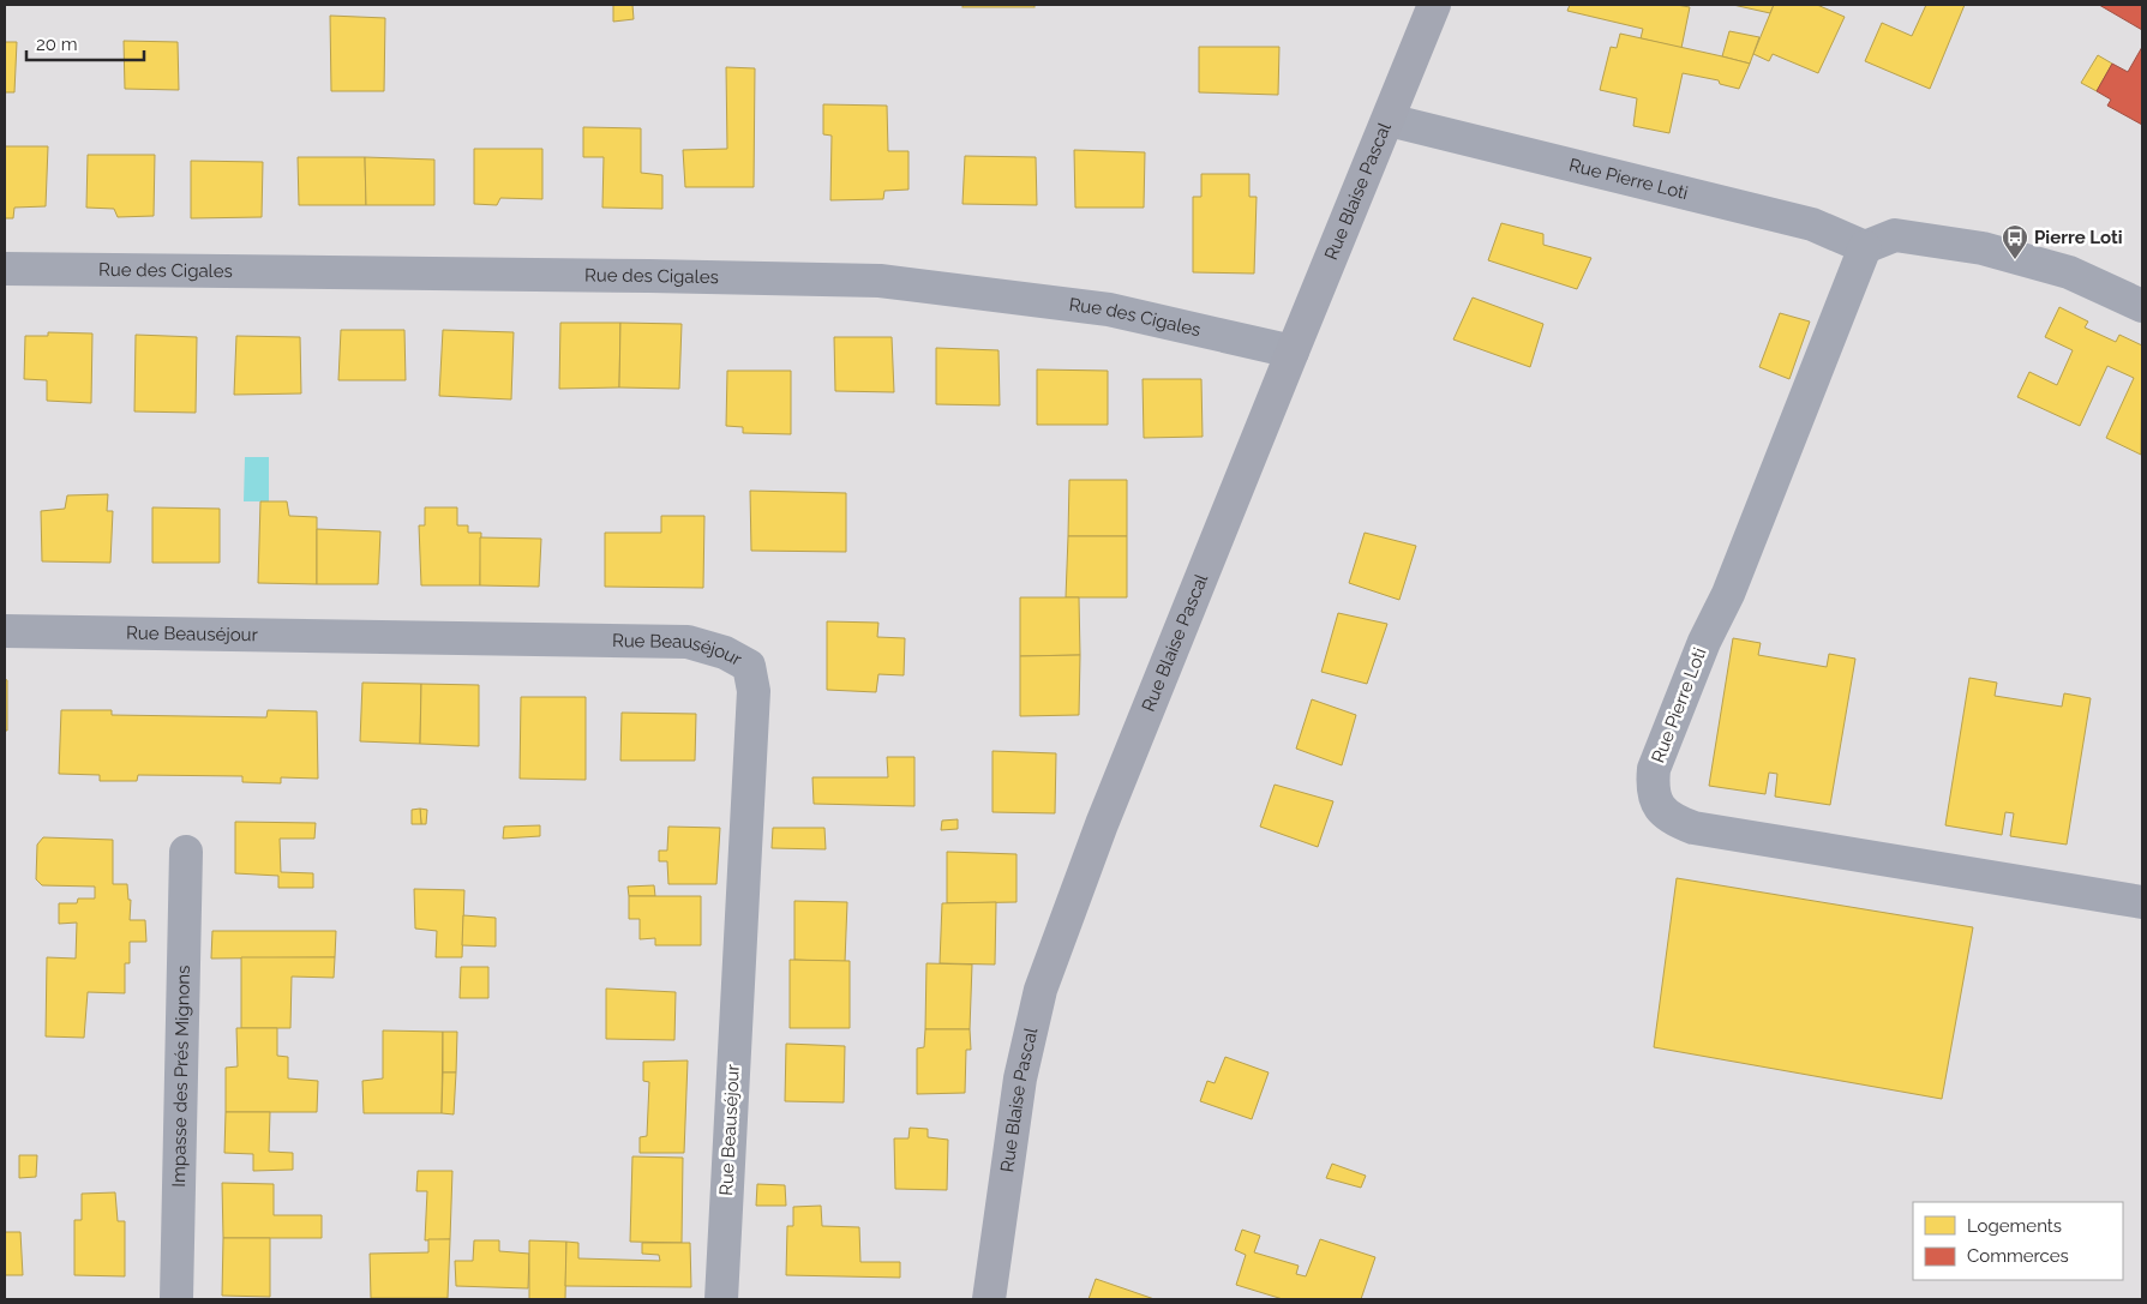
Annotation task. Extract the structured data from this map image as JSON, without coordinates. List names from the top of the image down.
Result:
{
  "streets": {
    "street": [
      "Rue Pierre Loti",
      "Rue Blaise Pascal",
      "Rue des Cigales",
      "Rue Beauséjour",
      "Impasse des Prés Mignons"
    ]
  },
  "crossings": [
    ["Rue Pierre Loti", "Rue Blaise Pascal"],
    ["Rue Blaise Pascal", "Rue des Cigales"]
  ],
  "places": {
    "bus stop": ["Pierre Loti"]
  },
  "legend": ["Logements", "Commerces"],
  "scale_bar": "20 m"
}
